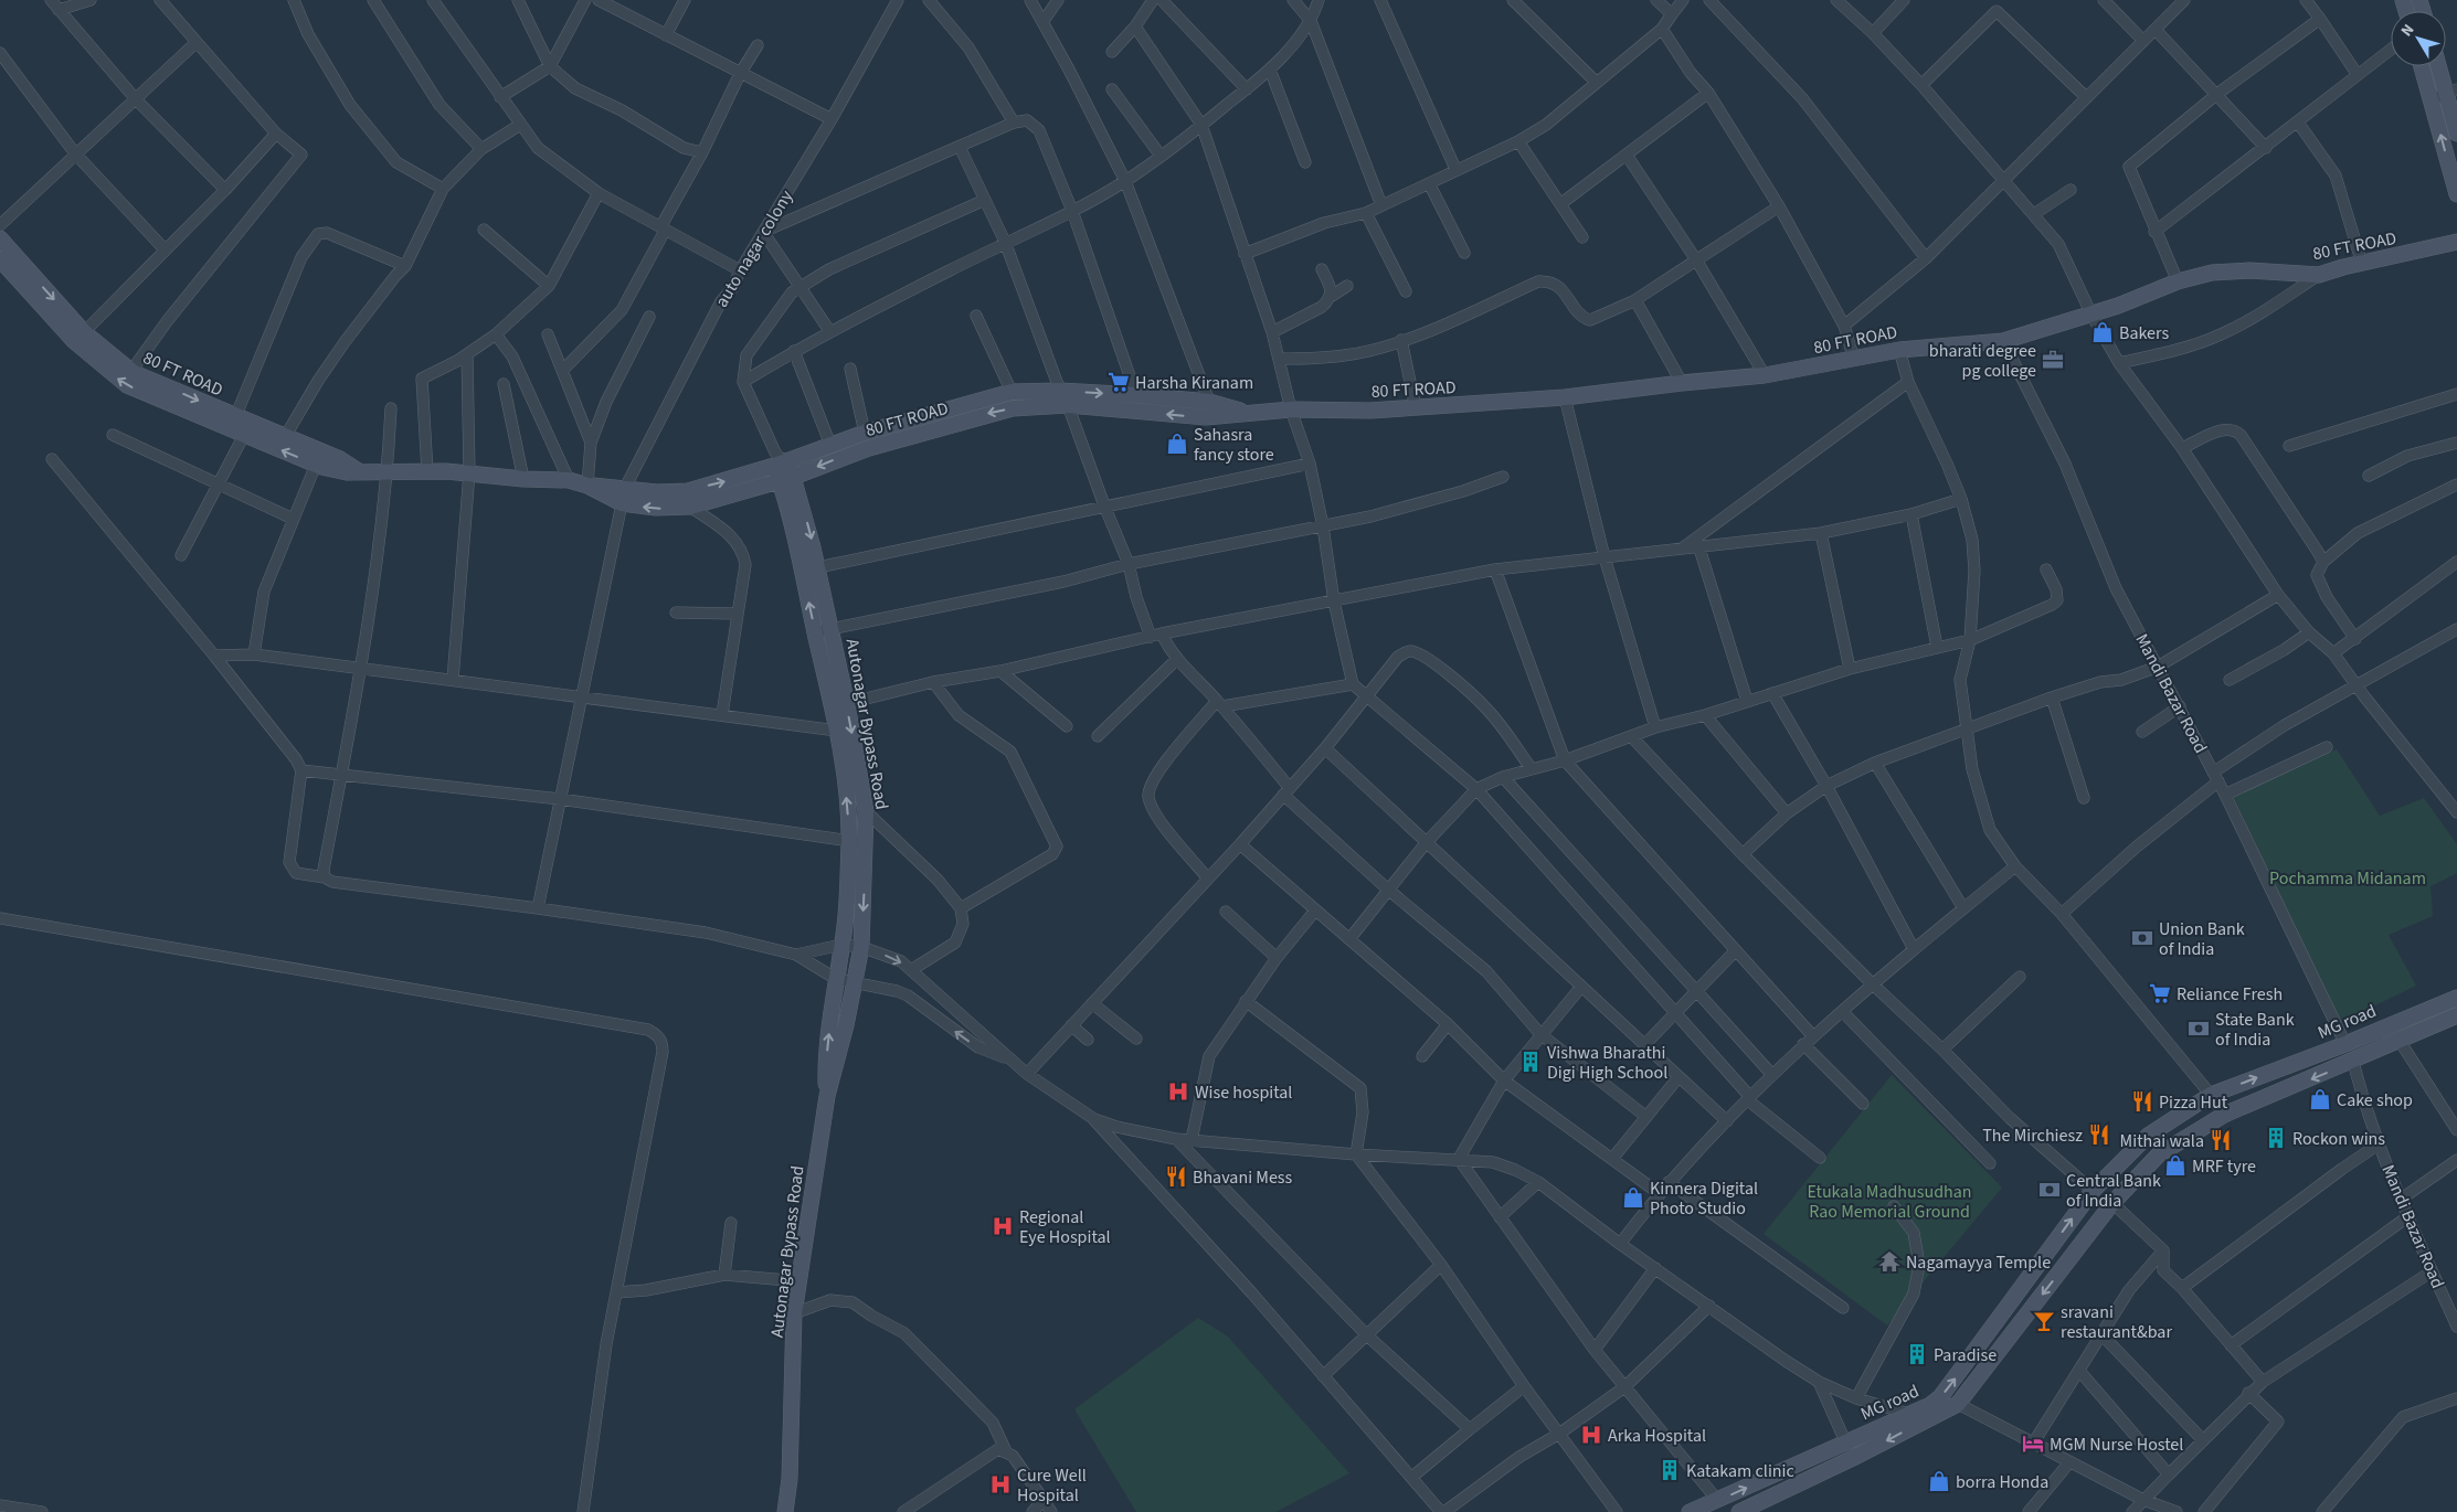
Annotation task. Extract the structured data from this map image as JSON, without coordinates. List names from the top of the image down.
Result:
{
  "streets": {
    "street": [
      "80 FT ROAD",
      "auto nagar colony",
      "Mandi Bazar Road",
      "Autonagar Bypass Road",
      "MG road"
    ]
  },
  "crossings": [
    ["80 FT ROAD", "auto nagar colony"],
    ["80 FT ROAD", "Mandi Bazar Road"],
    ["80 FT ROAD", "Autonagar Bypass Road"],
    ["Mandi Bazar Road", "MG road"]
  ],
  "parks": ["Pochamma Midanam", "Etukala Madhusudhan Rao Memorial Ground"],
  "places": {
    "shop": [
      "Bakers",
      "Sahasra fancy store",
      "Cake shop",
      "MRF tyre",
      "Kinnera Digital Photo Studio",
      "borra Honda"
    ],
    "office": ["bharati degree pg college"],
    "supermarket": ["Harsha Kiranam", "Reliance Fresh"],
    "bank": ["Union Bank of India", "State Bank of India", "Central Bank of India"],
    "building": [
      "Vishwa Bharathi Digi High School",
      "Rockon wins",
      "Paradise",
      "Katakam clinic"
    ],
    "hospital": [
      "Wise hospital",
      "Regional Eye Hospital",
      "Arka Hospital",
      "Cure Well Hospital"
    ],
    "restaurant": [
      "Pizza Hut",
      "The Mirchiesz",
      "Mithai wala",
      "Bhavani Mess"
    ],
    "temple": ["Nagamayya Temple"],
    "bar": ["sravani restaurant&bar"],
    "hotel": ["MGM Nurse Hostel"]
  },
  "north": "top left"
}
